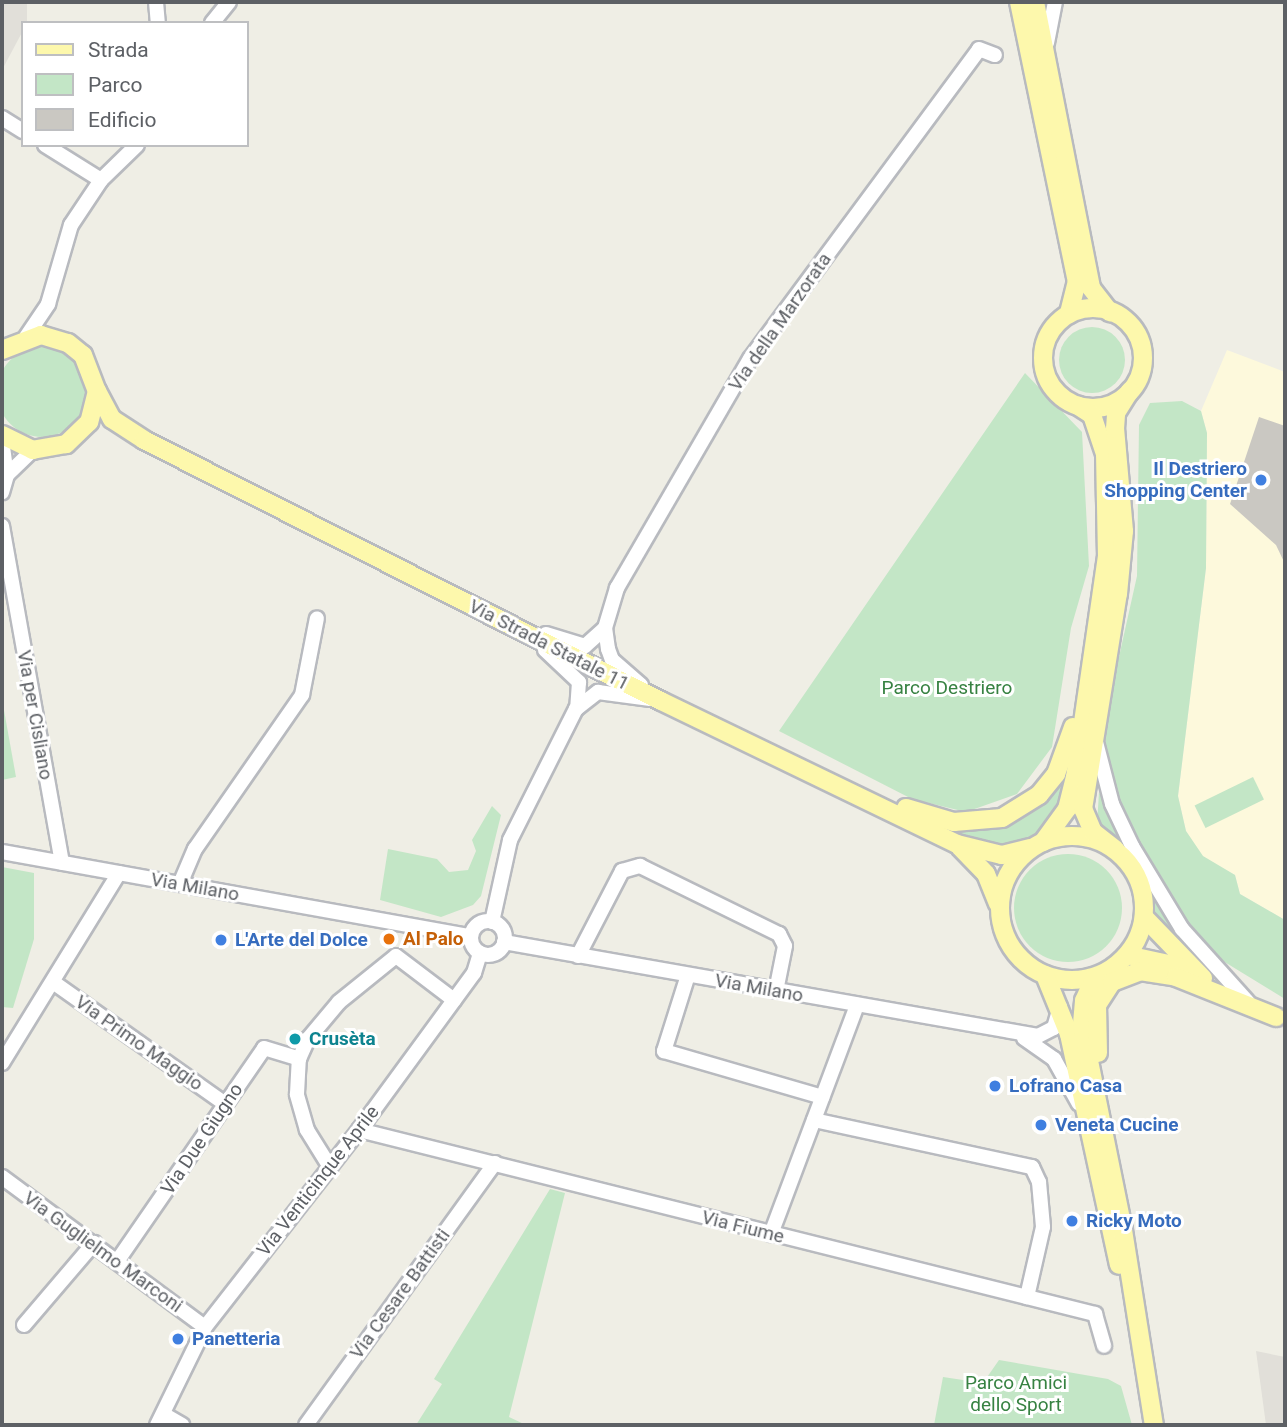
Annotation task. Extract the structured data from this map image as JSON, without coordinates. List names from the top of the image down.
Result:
{
  "streets": {
    "main road": ["Via Strada Statale 11"],
    "street": [
      "Via della Marzorata",
      "Via per Cisliano",
      "Via Milano",
      "Via Primo Maggio",
      "Via Due Giugno",
      "Via Venticinque Aprile",
      "Via Fiume",
      "Via Guglielmo Marconi",
      "Via Cesare Battisti"
    ]
  },
  "crossings": [
    ["Via per Cisliano", "Via Milano"],
    ["Via Milano", "Via Venticinque Aprile"],
    ["Via Primo Maggio", "Via Due Giugno"],
    ["Via Due Giugno", "Via Guglielmo Marconi"],
    ["Via Venticinque Aprile", "Via Fiume"],
    ["Via Venticinque Aprile", "Via Guglielmo Marconi"],
    ["Via Fiume", "Via Cesare Battisti"]
  ],
  "parks": ["Parco Destriero", "Parco Amici dello Sport"],
  "places": [
    "Il Destriero Shopping Center",
    "Al Palo",
    "L'Arte del Dolce",
    "Crusèta",
    "Lofrano Casa",
    "Veneta Cucine",
    "Ricky Moto",
    "Panetteria"
  ],
  "legend": ["Strada", "Parco", "Edificio"]
}
